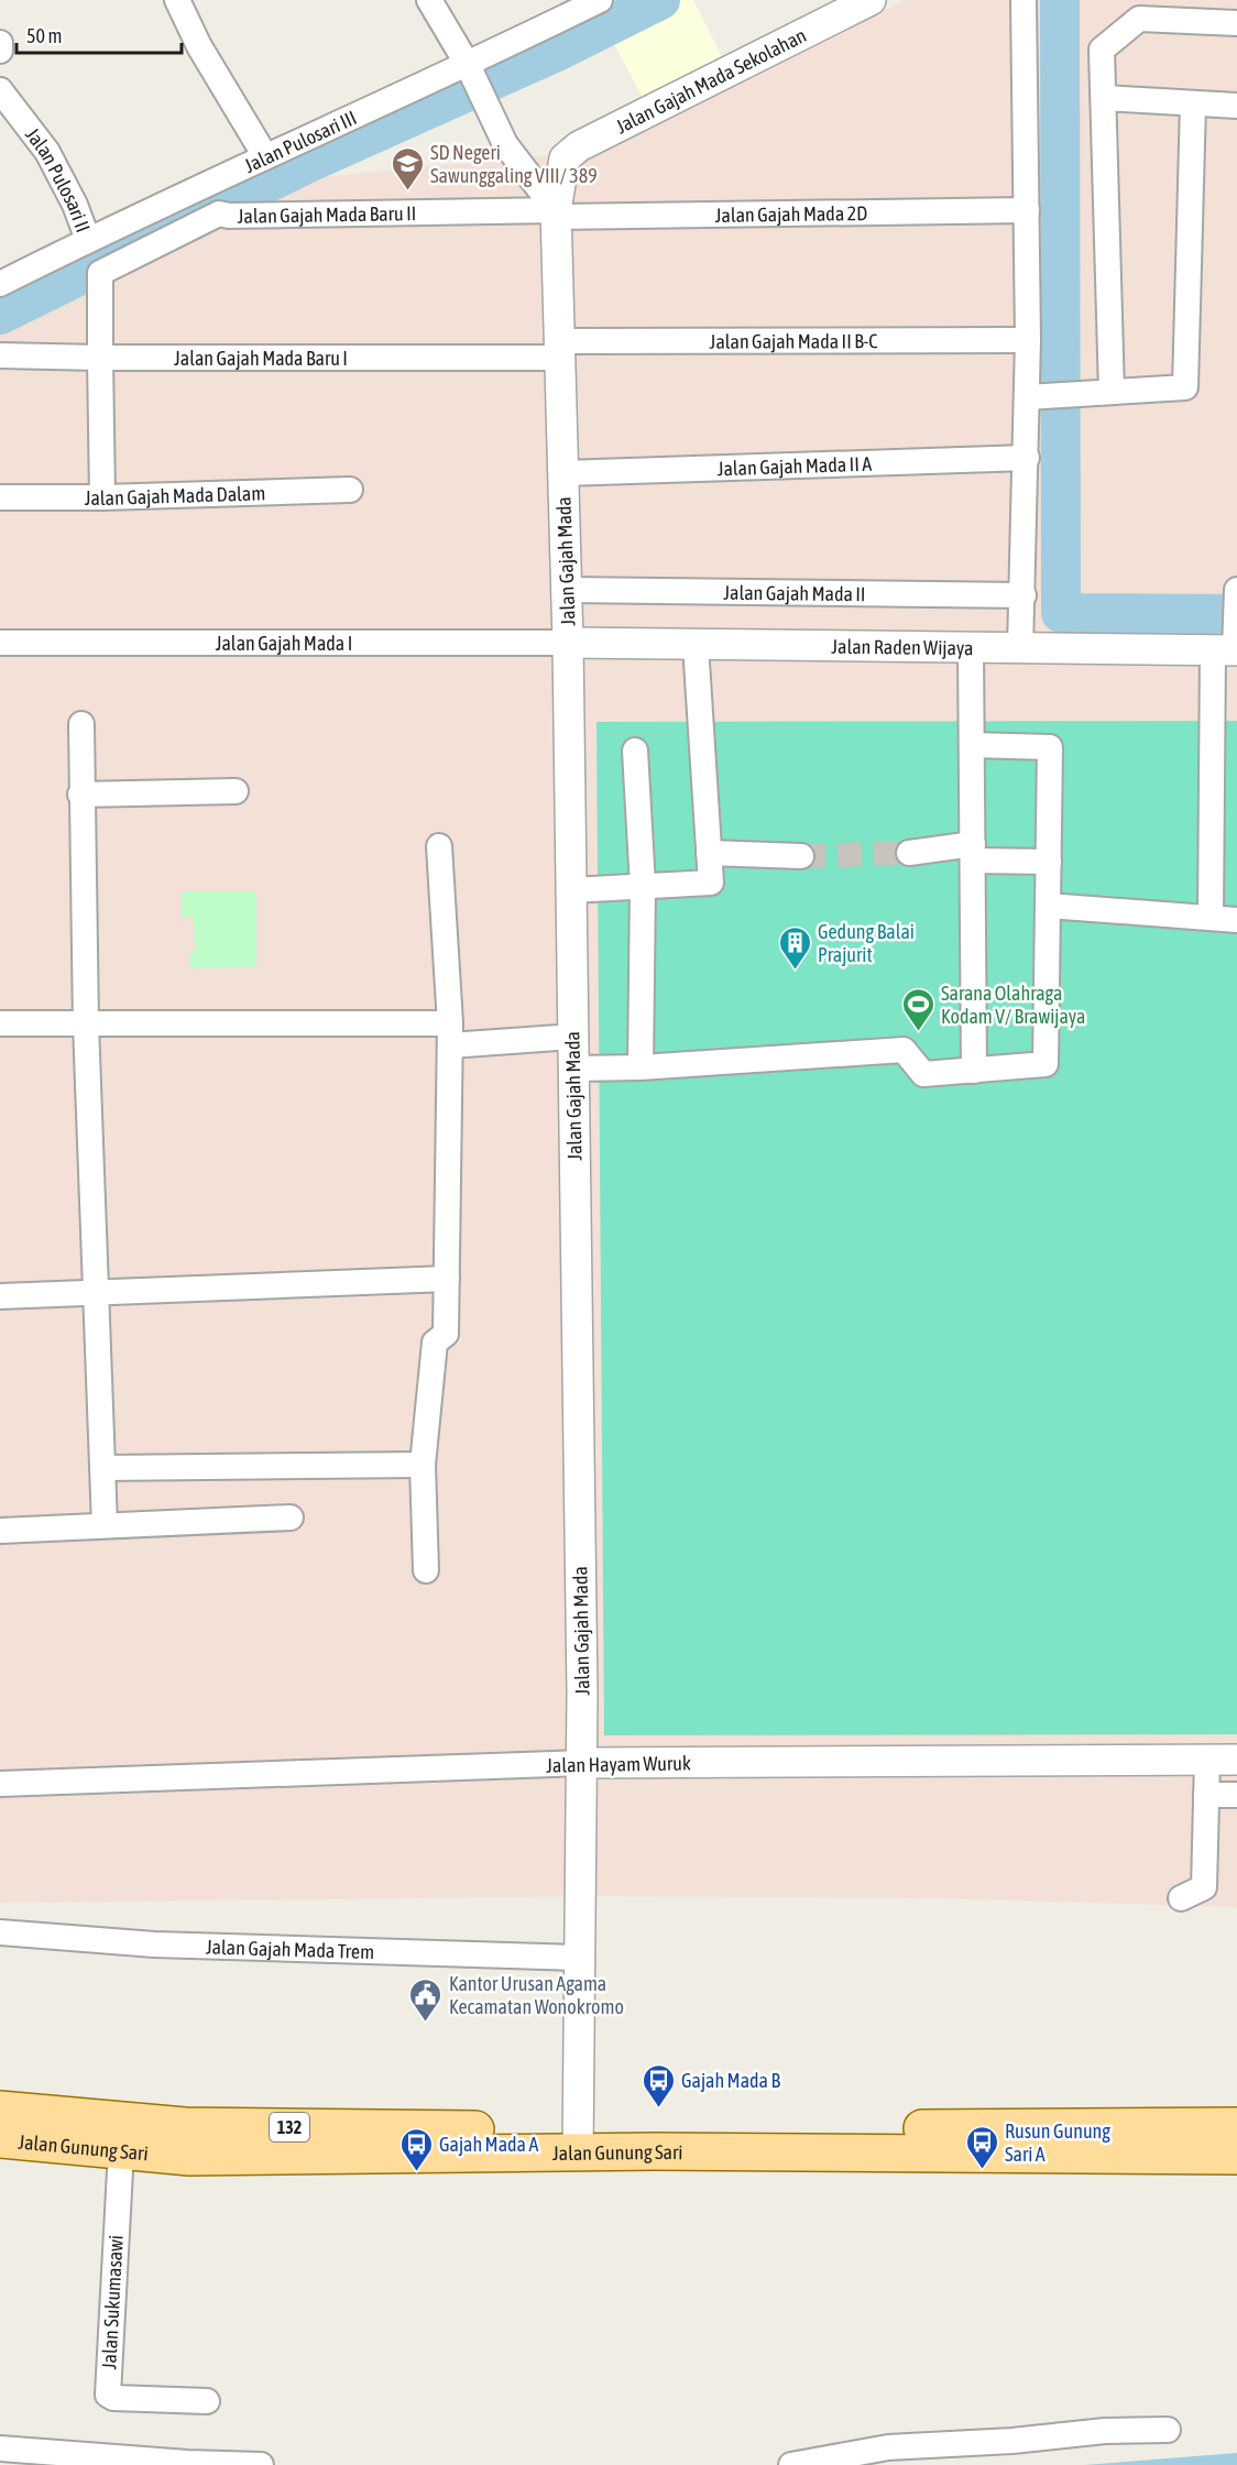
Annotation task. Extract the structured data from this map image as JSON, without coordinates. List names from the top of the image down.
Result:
{
  "streets": {
    "main road": ["132", "Jalan Gunung Sari"],
    "street": [
      "Jalan Gajah Mada Sekolahan",
      "Jalan Pulosari III",
      "Jalan Pulosari II",
      "Jalan Gajah Mada 2D",
      "Jalan Gajah Mada Baru II",
      "Jalan Gajah Mada II B-C",
      "Jalan Gajah Mada Baru I",
      "Jalan Gajah Mada II A",
      "Jalan Gajah Mada Dalam",
      "Jalan Gajah Mada",
      "Jalan Gajah Mada II",
      "Jalan Gajah Mada I",
      "Jalan Raden Wijaya",
      "Jalan Hayam Wuruk",
      "Jalan Gajah Mada Trem",
      "Jalan Sukumasawi"
    ]
  },
  "crossings": [
    ["Jalan Gajah Mada Sekolahan", "Jalan Gajah Mada 2D"],
    ["Jalan Gajah Mada Sekolahan", "Jalan Gajah Mada Baru II"],
    ["Jalan Gajah Mada Sekolahan", "Jalan Gajah Mada"],
    ["Jalan Pulosari III", "Jalan Pulosari II"],
    ["Jalan Gajah Mada 2D", "Jalan Gajah Mada Baru II"],
    ["Jalan Gajah Mada 2D", "Jalan Gajah Mada"],
    ["Jalan Gajah Mada Baru II", "Jalan Gajah Mada Baru I"],
    ["Jalan Gajah Mada Baru II", "Jalan Gajah Mada"],
    ["Jalan Gajah Mada II B-C", "Jalan Gajah Mada Baru I"],
    ["Jalan Gajah Mada II B-C", "Jalan Gajah Mada"],
    ["Jalan Gajah Mada Baru I", "Jalan Gajah Mada"],
    ["Jalan Gajah Mada II A", "Jalan Gajah Mada"],
    ["Jalan Gajah Mada", "Jalan Gajah Mada II"],
    ["Jalan Gajah Mada", "Jalan Gajah Mada I"],
    ["Jalan Gajah Mada", "Jalan Raden Wijaya"],
    ["Jalan Gajah Mada", "Jalan Hayam Wuruk"],
    ["Jalan Gajah Mada", "Jalan Gajah Mada Trem"],
    ["Jalan Gajah Mada", "Jalan Gunung Sari"],
    ["Jalan Gajah Mada I", "Jalan Raden Wijaya"],
    ["Jalan Gunung Sari", "Jalan Sukumasawi"]
  ],
  "places": {
    "school or university": ["SD Negeri Sawunggaling VIII/ 389"],
    "building": ["Gedung Balai Prajurit"],
    "sports": ["Sarana Olahraga Kodam V/ Brawijaya"],
    "public building": ["Kantor Urusan Agama Kecamatan Wonokromo"],
    "bus stop": ["Gajah Mada B", "Rusun Gunung Sari A", "Gajah Mada A"]
  },
  "scale_bar": "50 m"
}
